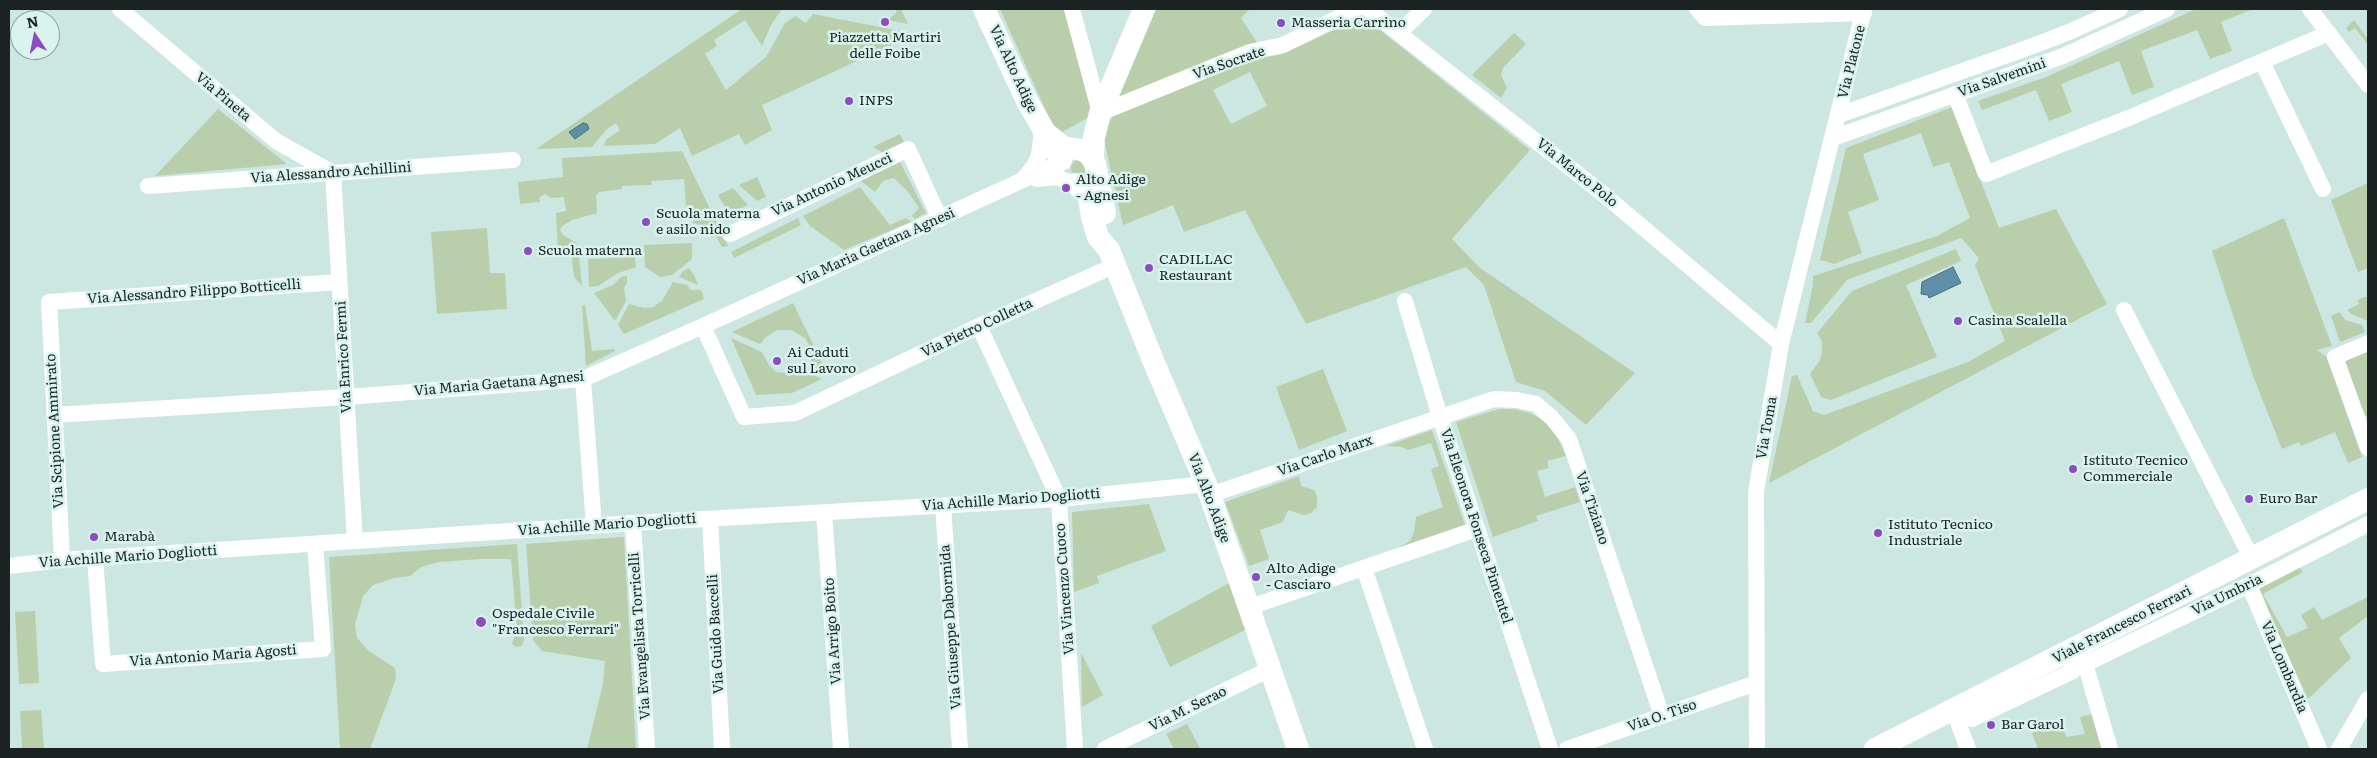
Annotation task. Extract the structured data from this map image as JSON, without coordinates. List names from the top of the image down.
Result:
{
  "streets": {
    "street": [
      "Via Platone",
      "Via Socrate",
      "Via Alto Adige",
      "Via Salvemini",
      "Via Pineta",
      "Via Alessandro Achillini",
      "Via Marco Polo",
      "Via Antonio Meucci",
      "Via Maria Gaetana Agnesi",
      "Via Alessandro Filippo Botticelli",
      "Via Pietro Colletta",
      "Via Enrico Fermi",
      "Via Toma",
      "Via Scipione Ammirato",
      "Via Carlo Marx",
      "Via Achille Mario Dogliotti",
      "Via Tiziano",
      "Via Eleonora Fonseca Pimentel",
      "Via Vincenzo Cuoco",
      "Via Umbria",
      "Viale Francesco Ferrari",
      "Via Giuseppe Dabormida",
      "Via Arrigo Boito",
      "Via Guido Baccelli",
      "Via Evangelista Torricelli",
      "Via Antonio Maria Agosti",
      "Via Lombardia",
      "Via M. Serao",
      "Via O. Tiso"
    ]
  },
  "crossings": [
    ["Via Platone", "Via Salvemini"],
    ["Via Platone", "Via Toma"],
    ["Via Alto Adige", "Via Maria Gaetana Agnesi"],
    ["Via Alto Adige", "Via Pietro Colletta"],
    ["Via Alto Adige", "Via Carlo Marx"],
    ["Via Alto Adige", "Via Achille Mario Dogliotti"],
    ["Via Alto Adige", "Via M. Serao"],
    ["Via Salvemini", "Via Toma"],
    ["Via Pineta", "Via Alessandro Achillini"],
    ["Via Pineta", "Via Enrico Fermi"],
    ["Via Alessandro Achillini", "Via Enrico Fermi"],
    ["Via Marco Polo", "Via Toma"],
    ["Via Antonio Meucci", "Via Maria Gaetana Agnesi"],
    ["Via Maria Gaetana Agnesi", "Via Pietro Colletta"],
    ["Via Maria Gaetana Agnesi", "Via Enrico Fermi"],
    ["Via Maria Gaetana Agnesi", "Via Scipione Ammirato"],
    ["Via Alessandro Filippo Botticelli", "Via Enrico Fermi"],
    ["Via Alessandro Filippo Botticelli", "Via Scipione Ammirato"],
    ["Via Pietro Colletta", "Via Vincenzo Cuoco"],
    ["Via Enrico Fermi", "Via Achille Mario Dogliotti"],
    ["Via Toma", "Via O. Tiso"],
    ["Via Scipione Ammirato", "Via Achille Mario Dogliotti"],
    ["Via Carlo Marx", "Via Achille Mario Dogliotti"],
    ["Via Carlo Marx", "Via Tiziano"],
    ["Via Carlo Marx", "Via Eleonora Fonseca Pimentel"],
    ["Via Achille Mario Dogliotti", "Via Vincenzo Cuoco"],
    ["Via Achille Mario Dogliotti", "Via Giuseppe Dabormida"],
    ["Via Achille Mario Dogliotti", "Via Arrigo Boito"],
    ["Via Achille Mario Dogliotti", "Via Guido Baccelli"],
    ["Via Achille Mario Dogliotti", "Via Evangelista Torricelli"],
    ["Via Achille Mario Dogliotti", "Via Antonio Maria Agosti"],
    ["Via Tiziano", "Via Eleonora Fonseca Pimentel"],
    ["Via Tiziano", "Via O. Tiso"],
    ["Via Umbria", "Viale Francesco Ferrari"],
    ["Via Umbria", "Via Lombardia"]
  ],
  "places": [
    "Piazzetta Martiri delle Foibe",
    "Masseria Carrino",
    "INPS",
    "Alto Adige - Agnesi",
    "Scuola materna e asilo nido",
    "Scuola materna",
    "CADILLAC Restaurant",
    "Casina Scalella",
    "Ai Caduti sul Lavoro",
    "Istituto Tecnico Commerciale",
    "Euro Bar",
    "Istituto Tecnico Industriale",
    "Marabà",
    "Alto Adige - Casciaro",
    "Ospedale Civile \"Francesco Ferrari\"",
    "Bar Garol"
  ],
  "north": "top"
}
